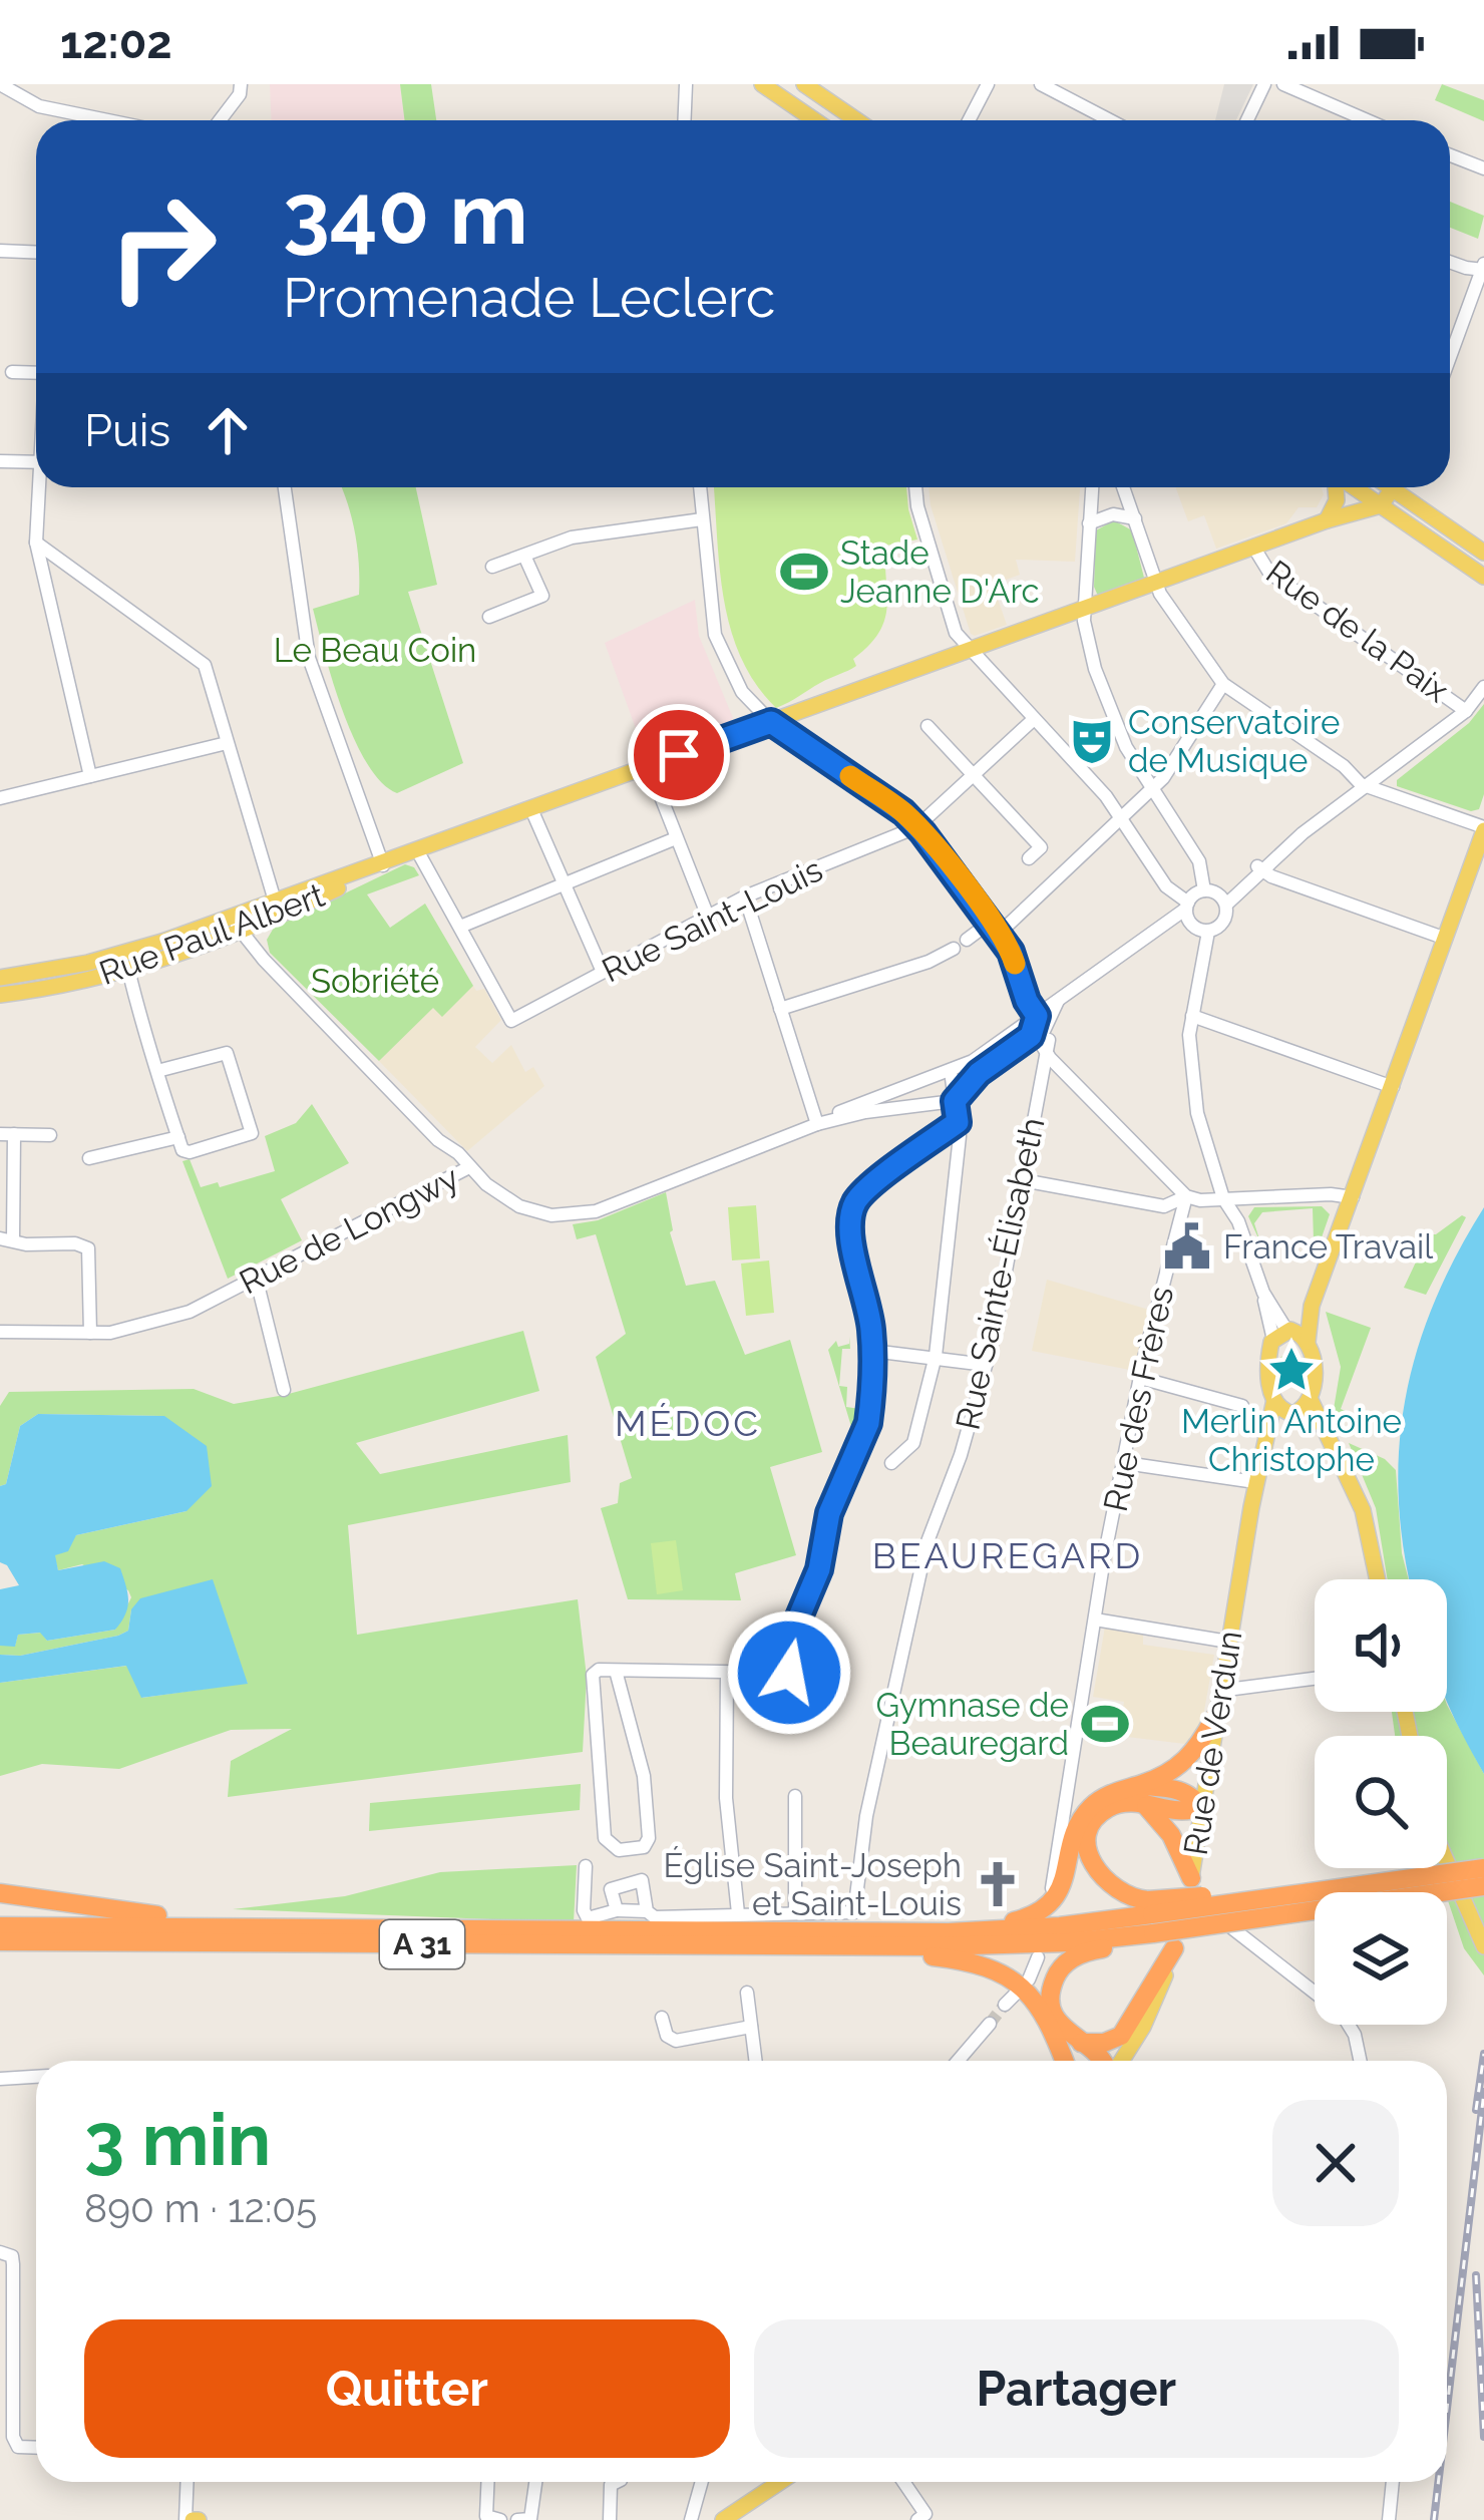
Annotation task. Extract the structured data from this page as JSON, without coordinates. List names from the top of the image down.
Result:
{
  "streets": {
    "highway": ["A 31"],
    "main road": ["Rue Paul Albert", "Rue de Verdun"],
    "street": [
      "Rue de la Paix",
      "Rue Saint-Louis",
      "Rue de Longwy",
      "Rue Sainte-Élisabeth",
      "Rue des Frères"
    ]
  },
  "crossings": [
    ["Rue de la Paix", "Rue Paul Albert"],
    ["Rue de Longwy", "Rue Sainte-Élisabeth"]
  ],
  "districts": ["MÉDOC", "BEAUREGARD"],
  "parks": ["Le Beau Coin", "Sobriété"],
  "places": {
    "sports": ["Stade Jeanne D'Arc", "Gymnase de Beauregard"],
    "theatre": ["Conservatoire de Musique"],
    "public building": ["France Travail"],
    "place": ["Merlin Antoine Christophe"],
    "church": ["Église Saint-Joseph et Saint-Louis"]
  },
  "page": {
    "status": "12:02",
    "turn": ["340 m", "Promenade Leclerc"],
    "then": "Puis",
    "heading": ["3 min", "890 m · 12:05"],
    "buttons": ["Quitter", "Partager"]
  }
}
